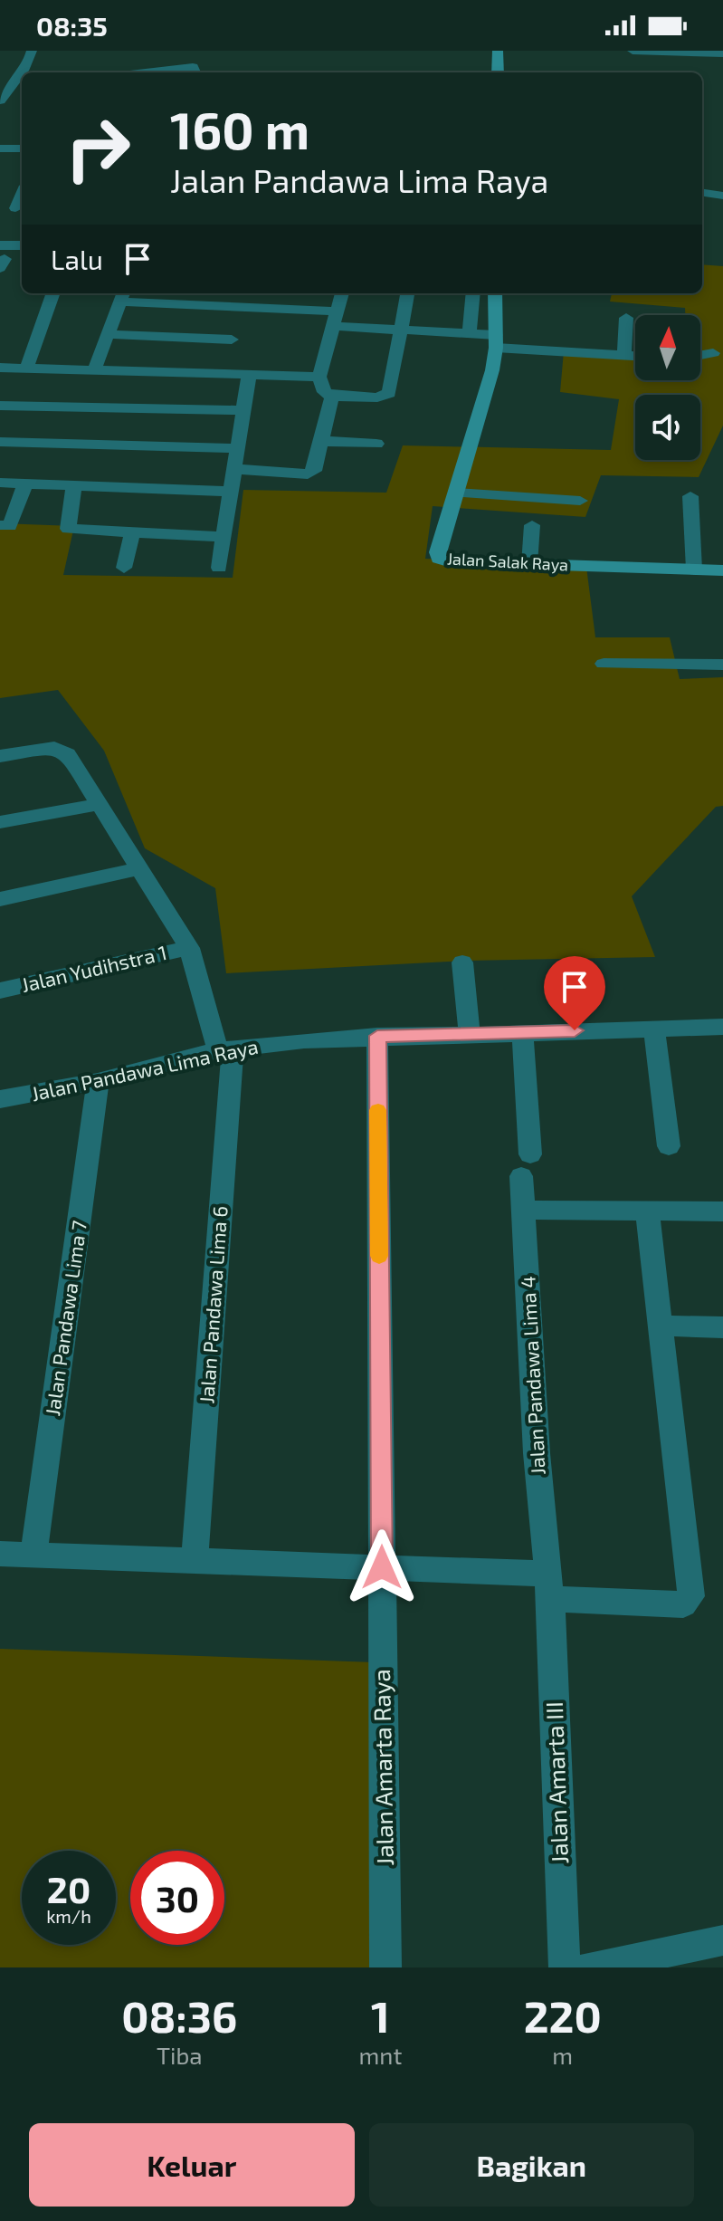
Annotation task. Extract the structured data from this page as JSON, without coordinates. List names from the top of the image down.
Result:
{
  "streets": {
    "street": [
      "Jalan Salak Raya",
      "Jalan Yudihstra 1",
      "Jalan Pandawa Lima Raya",
      "Jalan Pandawa Lima 6",
      "Jalan Pandawa Lima 7",
      "Jalan Pandawa Lima 4",
      "Jalan Amarta Raya",
      "Jalan Amarta III"
    ]
  },
  "crossings": [
    ["Jalan Pandawa Lima Raya", "Jalan Pandawa Lima 6"],
    ["Jalan Pandawa Lima Raya", "Jalan Pandawa Lima 7"],
    ["Jalan Pandawa Lima Raya", "Jalan Pandawa Lima 4"],
    ["Jalan Pandawa Lima Raya", "Jalan Amarta Raya"],
    ["Jalan Pandawa Lima 4", "Jalan Amarta III"]
  ],
  "north": "top",
  "page": {
    "status": "08:35",
    "turn": ["160 m", "Jalan Pandawa Lima Raya"],
    "then": "Lalu",
    "speed": "20 km/h",
    "limit": "30",
    "eta": [
      "08:36",
      "Tiba",
      "1",
      "mnt",
      "220",
      "m"
    ],
    "buttons": ["Keluar", "Bagikan"]
  }
}
